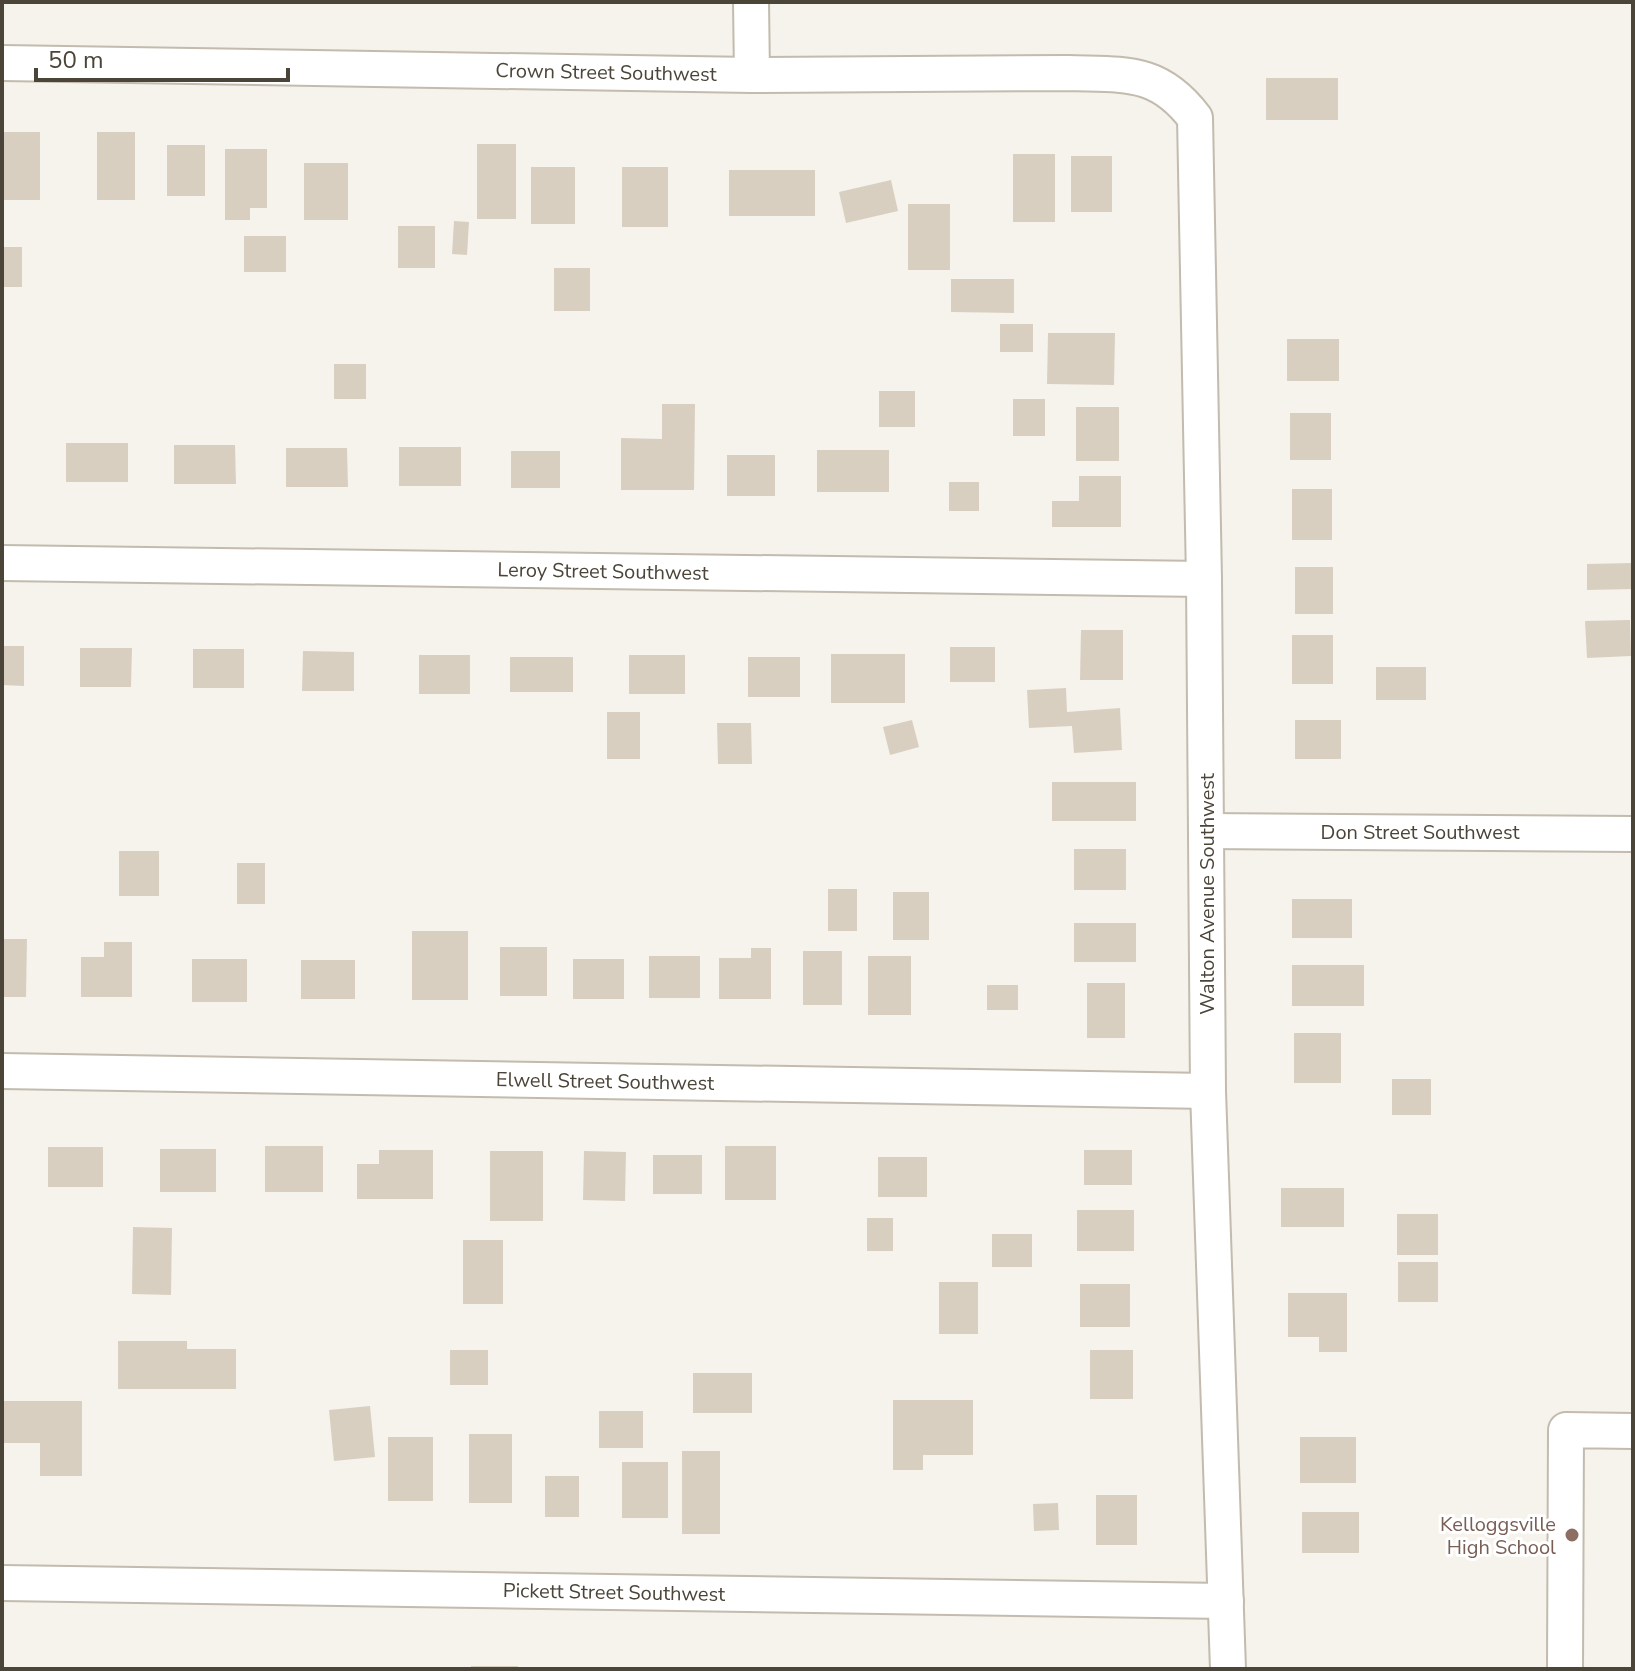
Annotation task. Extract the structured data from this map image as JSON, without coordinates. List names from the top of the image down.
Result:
{
  "streets": {
    "street": [
      "Crown Street Southwest",
      "Leroy Street Southwest",
      "Don Street Southwest",
      "Walton Avenue Southwest",
      "Elwell Street Southwest",
      "Pickett Street Southwest"
    ]
  },
  "crossings": [
    ["Crown Street Southwest", "Walton Avenue Southwest"],
    ["Leroy Street Southwest", "Walton Avenue Southwest"],
    ["Don Street Southwest", "Walton Avenue Southwest"],
    ["Walton Avenue Southwest", "Elwell Street Southwest"],
    ["Walton Avenue Southwest", "Pickett Street Southwest"]
  ],
  "places": ["Kelloggsville High School"],
  "scale_bar": "50 m"
}
